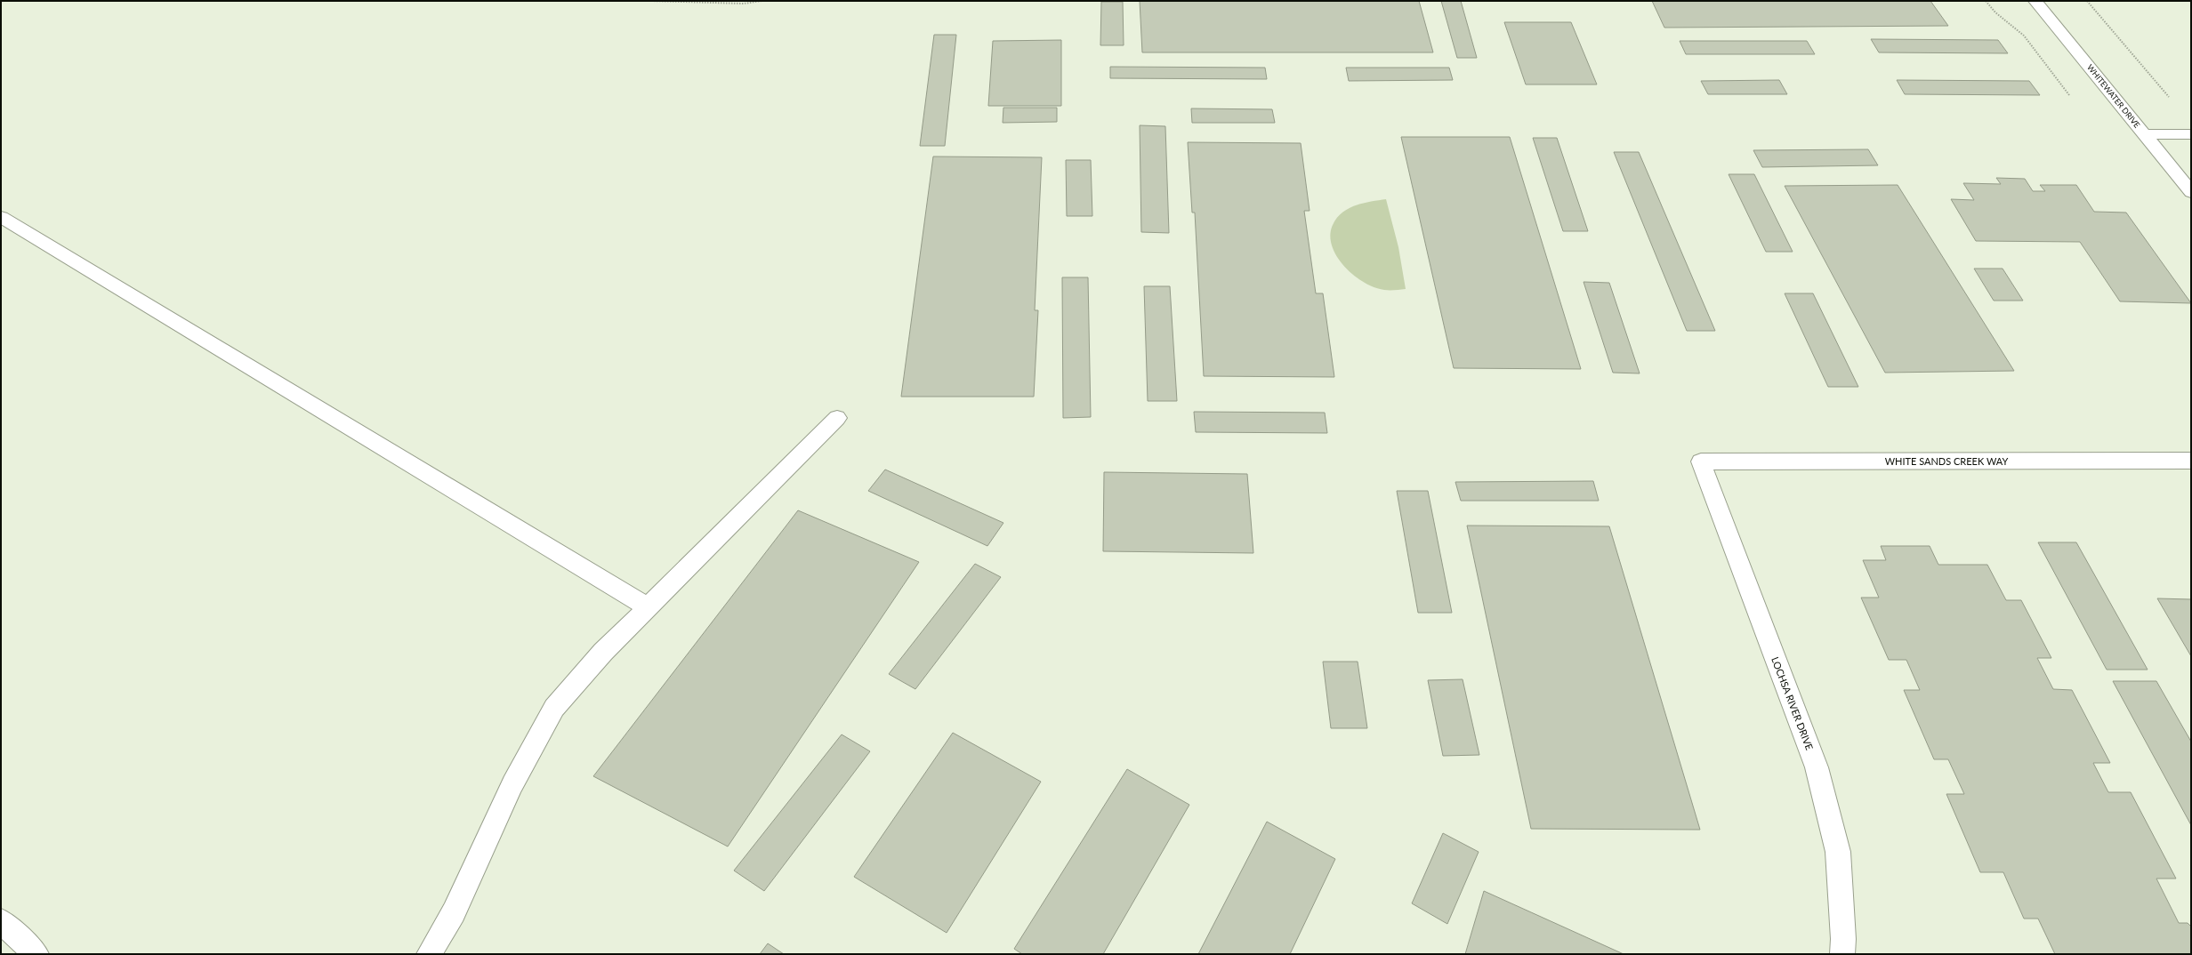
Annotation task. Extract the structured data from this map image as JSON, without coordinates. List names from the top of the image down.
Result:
{
  "streets": {
    "street": ["WHITEWATER DRIVE", "WHITE SANDS CREEK WAY", "LOCHSA RIVER DRIVE"]
  },
  "crossings": [
    ["WHITE SANDS CREEK WAY", "LOCHSA RIVER DRIVE"]
  ]
}
